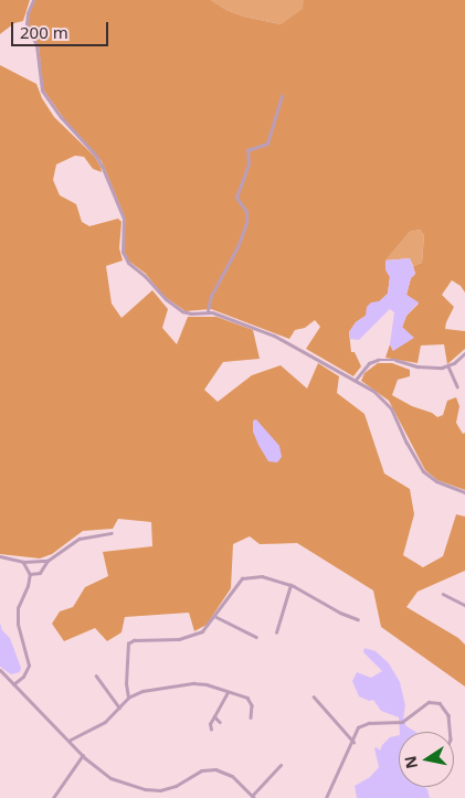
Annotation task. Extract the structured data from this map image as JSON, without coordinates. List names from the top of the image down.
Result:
{
  "scale_bar": "200 m",
  "north": "left"
}
